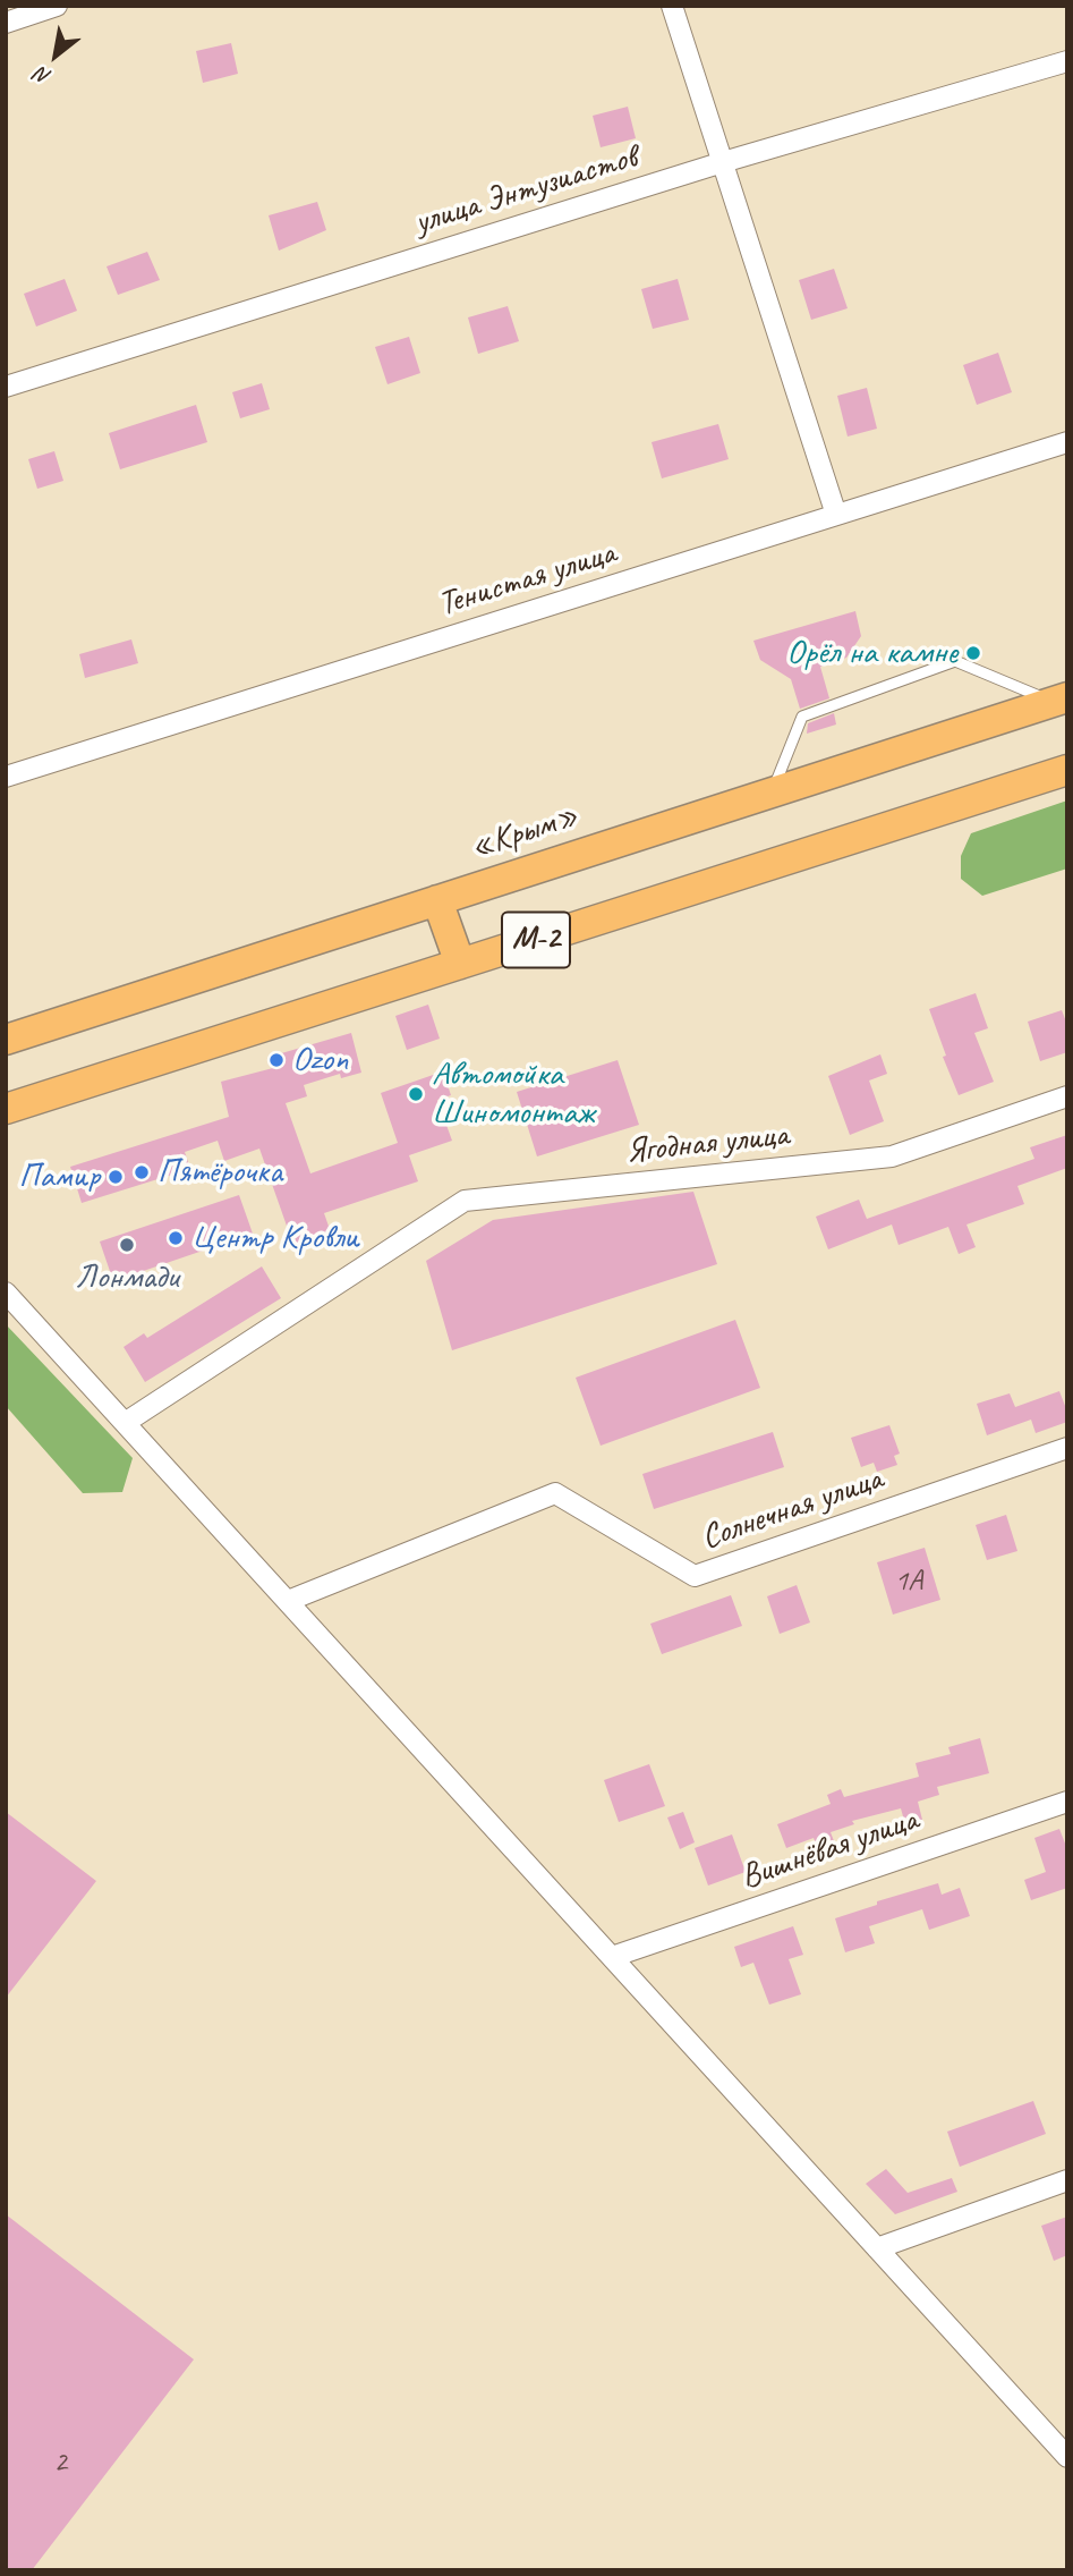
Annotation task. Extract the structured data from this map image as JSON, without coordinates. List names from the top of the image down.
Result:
{
  "streets": {
    "main road": ["«Крым»", "М-2"],
    "street": [
      "улица Энтузиастов",
      "Тенистая улица",
      "Ягодная улица",
      "Солнечная улица",
      "Вишнёвая улица"
    ]
  },
  "places": [
    "Орёл на камне",
    "Ozon",
    "Автомойка Шиномонтаж",
    "Пятёрочка",
    "Памир",
    "Центр Кровли",
    "Лонмади"
  ],
  "house_numbers": ["1А", "2"],
  "north": "bottom left"
}
